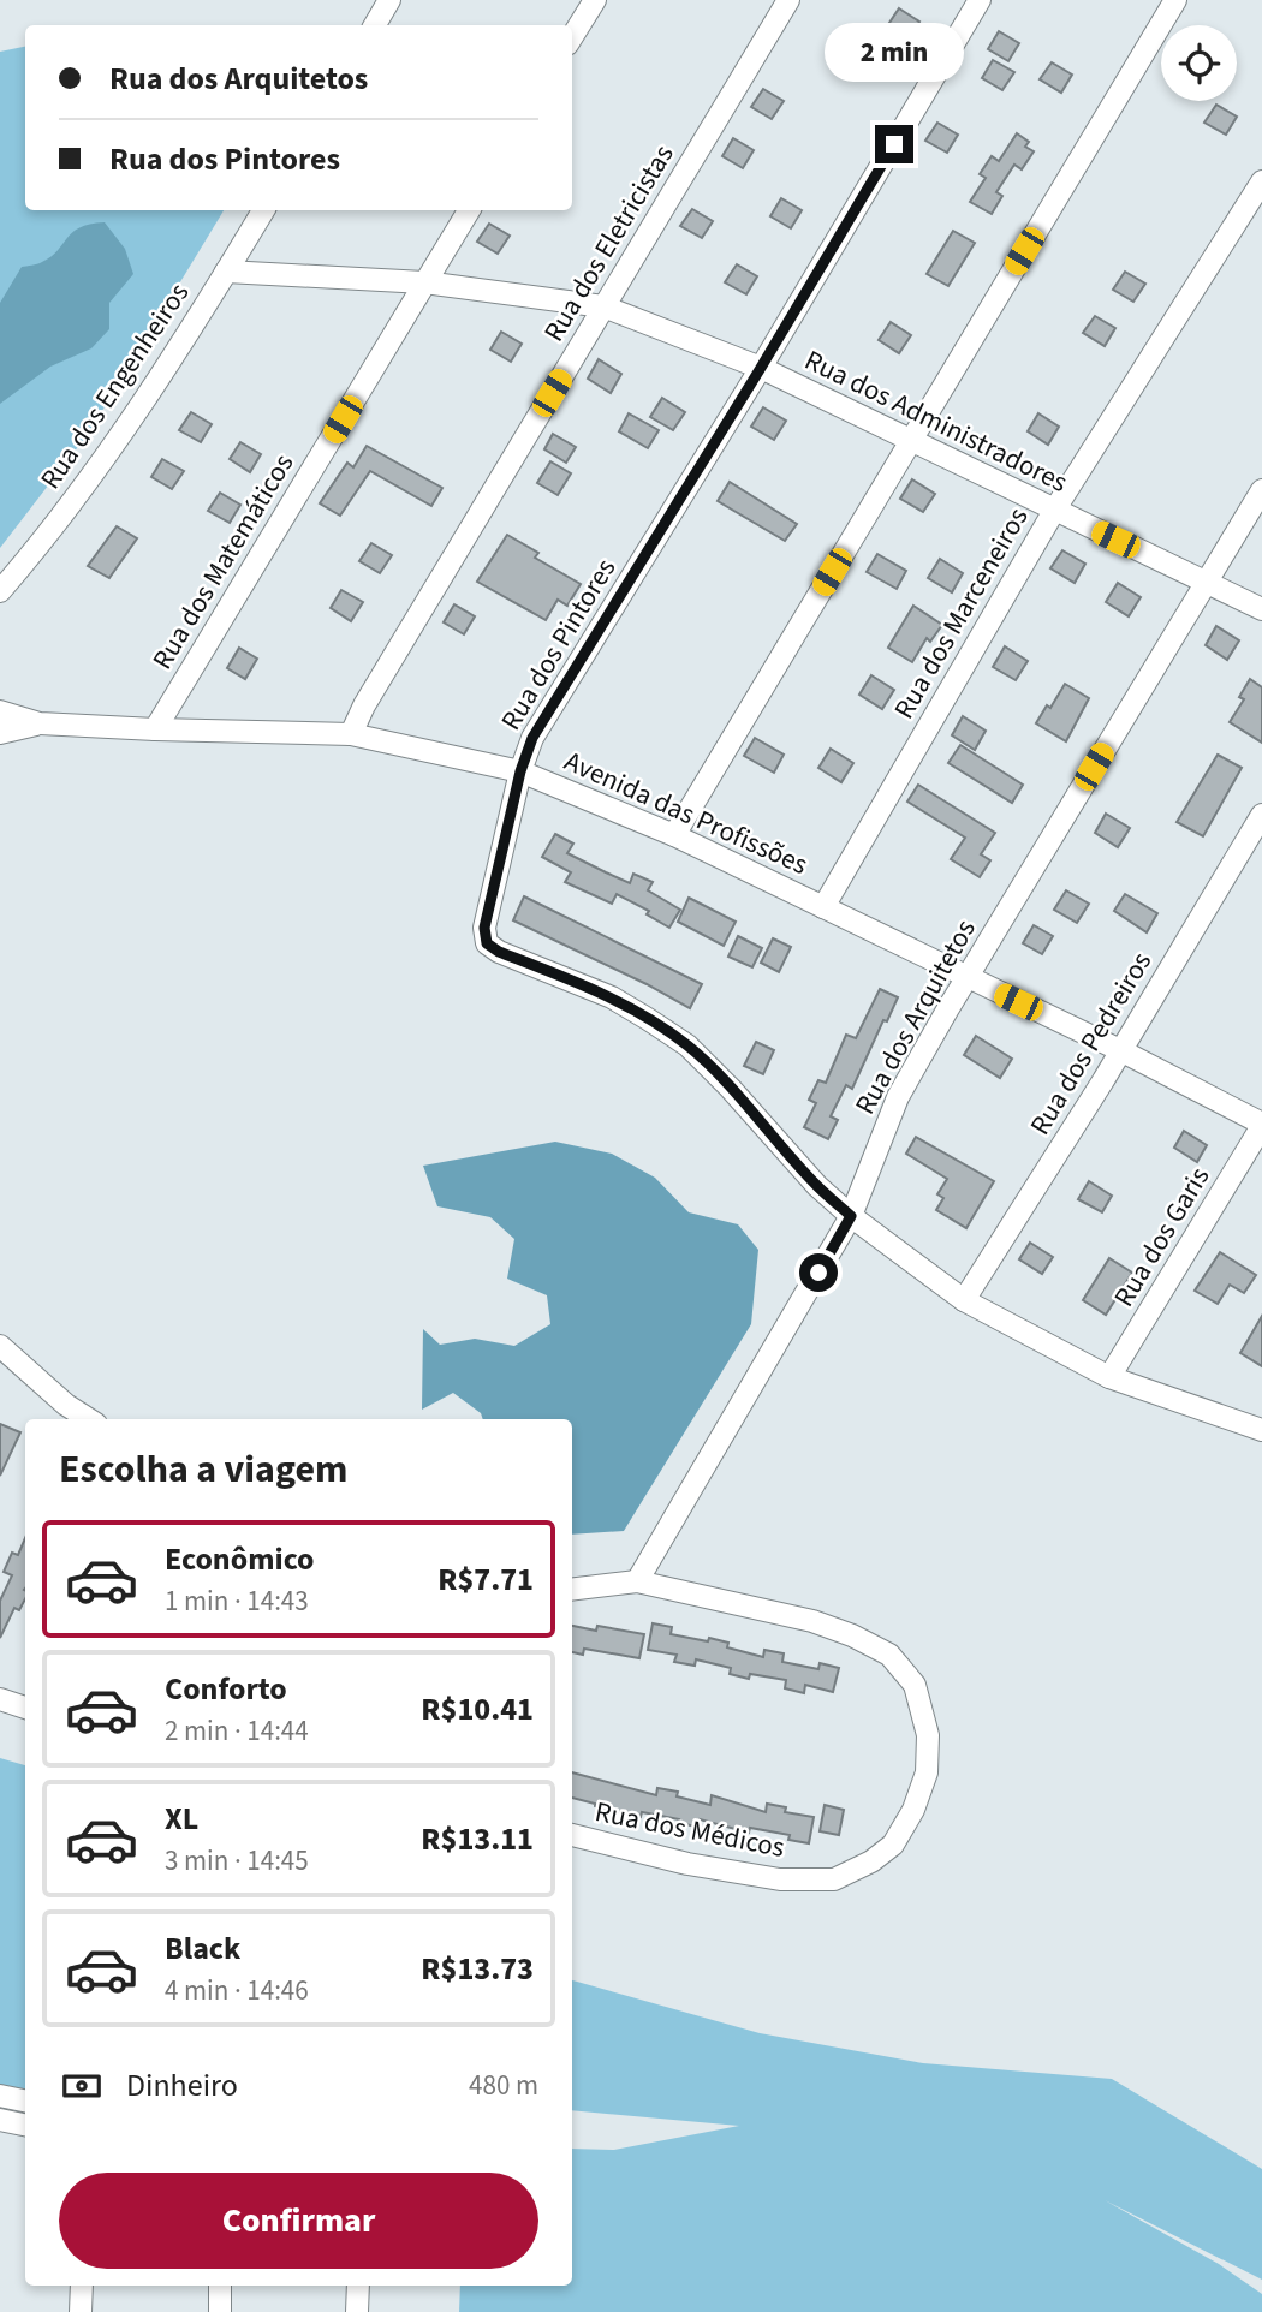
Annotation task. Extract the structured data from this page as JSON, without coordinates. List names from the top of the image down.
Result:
{
  "streets": {
    "street": [
      "Rua dos Eletricistas",
      "Rua dos Engenheiros",
      "Rua dos Administradores",
      "Rua dos Matemáticos",
      "Rua dos Marceneiros",
      "Rua dos Pintores",
      "Avenida das Profissões",
      "Rua dos Arquitetos",
      "Rua dos Pedreiros",
      "Rua dos Garis",
      "Rua dos Médicos"
    ]
  },
  "crossings": [
    ["Rua dos Eletricistas", "Rua dos Administradores"],
    ["Rua dos Eletricistas", "Avenida das Profissões"],
    ["Rua dos Engenheiros", "Rua dos Administradores"],
    ["Rua dos Administradores", "Rua dos Matemáticos"],
    ["Rua dos Administradores", "Rua dos Marceneiros"],
    ["Rua dos Administradores", "Rua dos Pintores"],
    ["Rua dos Administradores", "Rua dos Arquitetos"],
    ["Rua dos Matemáticos", "Avenida das Profissões"],
    ["Rua dos Marceneiros", "Avenida das Profissões"],
    ["Rua dos Pintores", "Avenida das Profissões"],
    ["Rua dos Pintores", "Rua dos Arquitetos"],
    ["Avenida das Profissões", "Rua dos Arquitetos"],
    ["Avenida das Profissões", "Rua dos Pedreiros"],
    ["Avenida das Profissões", "Rua dos Garis"],
    ["Rua dos Arquitetos", "Rua dos Médicos"]
  ],
  "page": {
    "bubble": "2 min",
    "banner": ["Rua dos Arquitetos", "Rua dos Pintores"],
    "heading": "Escolha a viagem",
    "list": [
      {
        "name": "Econômico",
        "note": "1 min · 14:43",
        "value": "R$7.71"
      },
      {
        "name": "Conforto",
        "note": "2 min · 14:44",
        "value": "R$10.41"
      },
      {
        "name": "XL",
        "note": "3 min · 14:45",
        "value": "R$13.11"
      },
      {
        "name": "Black",
        "note": "4 min · 14:46",
        "value": "R$13.73"
      }
    ],
    "pay": ["Dinheiro", "480 m"],
    "buttons": "Confirmar"
  }
}
